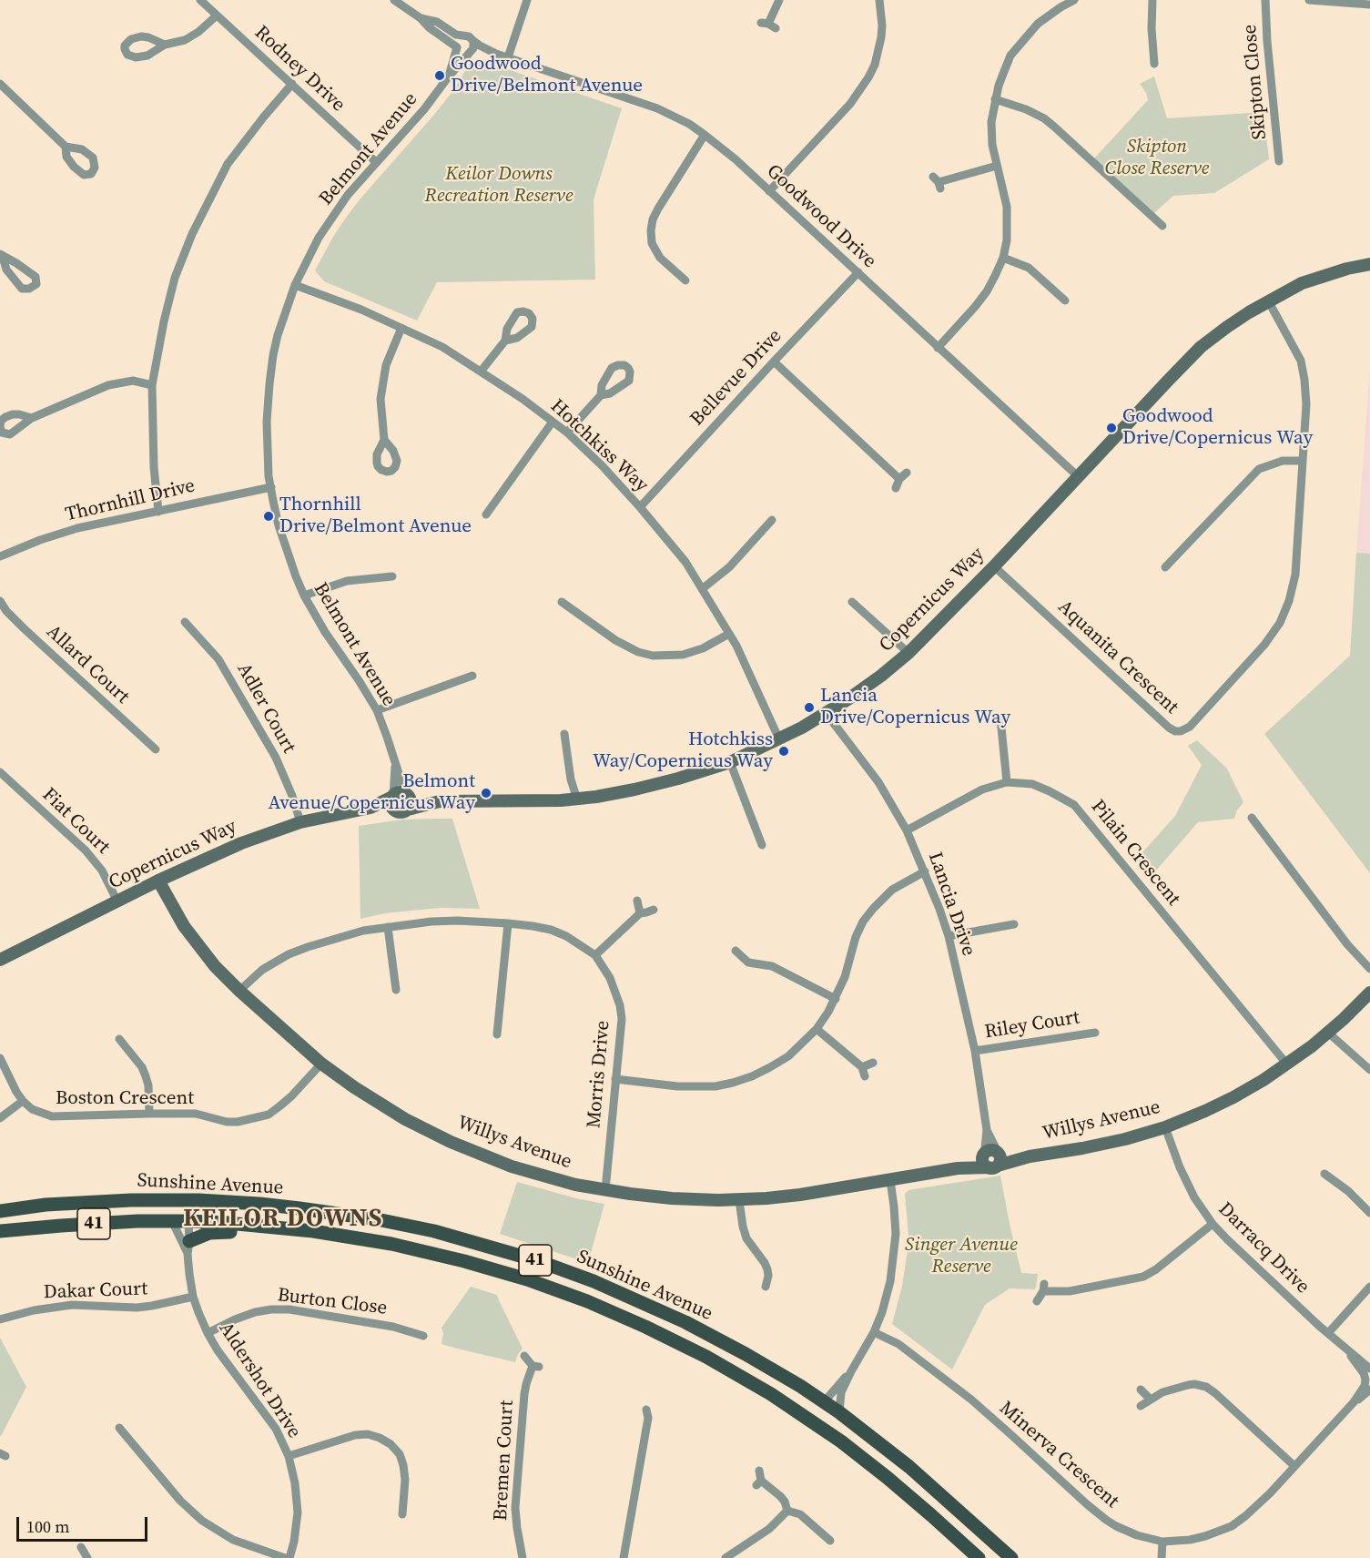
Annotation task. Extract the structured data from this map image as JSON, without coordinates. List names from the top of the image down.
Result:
{
  "streets": {
    "main road": ["Sunshine Avenue", "41"],
    "street": [
      "Rodney Drive",
      "Skipton Close",
      "Belmont Avenue",
      "Goodwood Drive",
      "Bellevue Drive",
      "Hotchkiss Way",
      "Thornhill Drive",
      "Copernicus Way",
      "Aquanita Crescent",
      "Allard Court",
      "Adler Court",
      "Fiat Court",
      "Pilain Crescent",
      "Lancia Drive",
      "Riley Court",
      "Morris Drive",
      "Boston Crescent",
      "Willys Avenue",
      "Darracq Drive",
      "Dakar Court",
      "Burton Close",
      "Aldershot Drive",
      "Minerva Crescent",
      "Bremen Court"
    ]
  },
  "crossings": [
    ["Rodney Drive", "Belmont Avenue"],
    ["Belmont Avenue", "Goodwood Drive"],
    ["Belmont Avenue", "Hotchkiss Way"],
    ["Belmont Avenue", "Thornhill Drive"],
    ["Belmont Avenue", "Copernicus Way"],
    ["Goodwood Drive", "Bellevue Drive"],
    ["Goodwood Drive", "Copernicus Way"],
    ["Bellevue Drive", "Hotchkiss Way"],
    ["Hotchkiss Way", "Copernicus Way"],
    ["Copernicus Way", "Aquanita Crescent"],
    ["Copernicus Way", "Adler Court"],
    ["Copernicus Way", "Fiat Court"],
    ["Copernicus Way", "Lancia Drive"],
    ["Copernicus Way", "Willys Avenue"],
    ["Pilain Crescent", "Lancia Drive"],
    ["Pilain Crescent", "Willys Avenue"],
    ["Lancia Drive", "Riley Court"],
    ["Lancia Drive", "Willys Avenue"],
    ["Morris Drive", "Willys Avenue"],
    ["Boston Crescent", "Willys Avenue"],
    ["Willys Avenue", "Darracq Drive"],
    ["Sunshine Avenue", "Aldershot Drive"],
    ["Darracq Drive", "Minerva Crescent"],
    ["Dakar Court", "Aldershot Drive"],
    ["Burton Close", "Aldershot Drive"]
  ],
  "districts": ["KEILOR DOWNS"],
  "parks": ["Skipton Close Reserve", "Keilor Downs Recreation Reserve", "Singer Avenue Reserve"],
  "places": [
    "Goodwood Drive/Belmont Avenue",
    "Goodwood Drive/Copernicus Way",
    "Thornhill Drive/Belmont Avenue",
    "Lancia Drive/Copernicus Way",
    "Hotchkiss Way/Copernicus Way",
    "Belmont Avenue/Copernicus Way"
  ],
  "scale_bar": "100 m"
}
